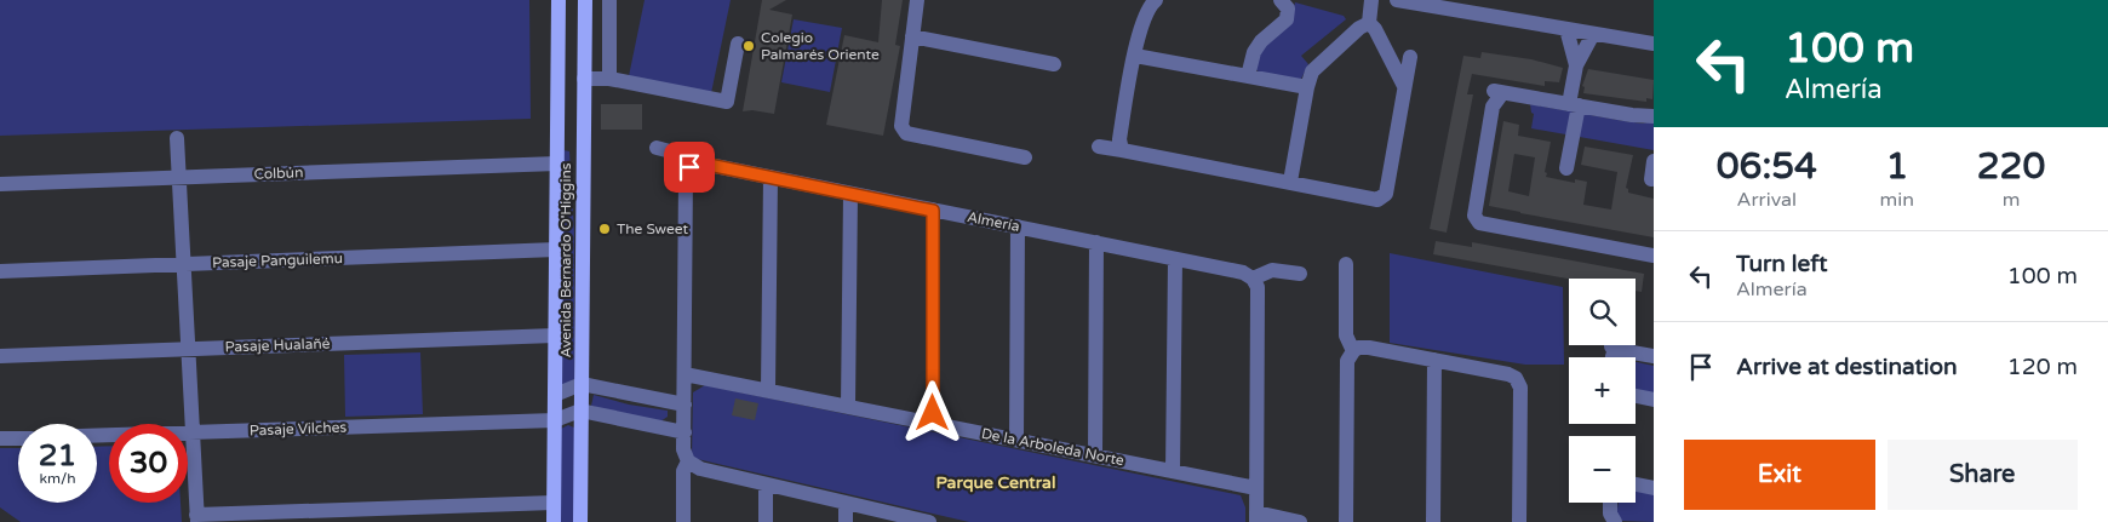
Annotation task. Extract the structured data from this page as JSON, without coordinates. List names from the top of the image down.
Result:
{
  "streets": {
    "main road": ["Avenida Bernardo O'Higgins"],
    "street": [
      "Colbún",
      "Almería",
      "Pasaje Panguilemu",
      "Pasaje Hualañé",
      "Pasaje Vilches",
      "De la Arboleda Norte"
    ]
  },
  "crossings": [
    ["Colbún", "Avenida Bernardo O'Higgins"],
    ["Pasaje Panguilemu", "Avenida Bernardo O'Higgins"],
    ["Avenida Bernardo O'Higgins", "Pasaje Hualañé"],
    ["Avenida Bernardo O'Higgins", "Pasaje Vilches"]
  ],
  "districts": ["Parque Central"],
  "places": ["Colegio Palmarés Oriente", "The Sweet"],
  "page": {
    "turn": ["100 m", "Almería"],
    "eta": [
      "06:54",
      "Arrival",
      "1",
      "min",
      "220",
      "m"
    ],
    "list": [
      {
        "name": "Turn left",
        "note": "Almería",
        "value": "100 m"
      },
      {
        "name": "Arrive at destination",
        "value": "120 m"
      }
    ],
    "map_buttons": ["+", "−"],
    "speed": "21 km/h",
    "limit": "30",
    "buttons": ["Exit", "Share"]
  }
}
